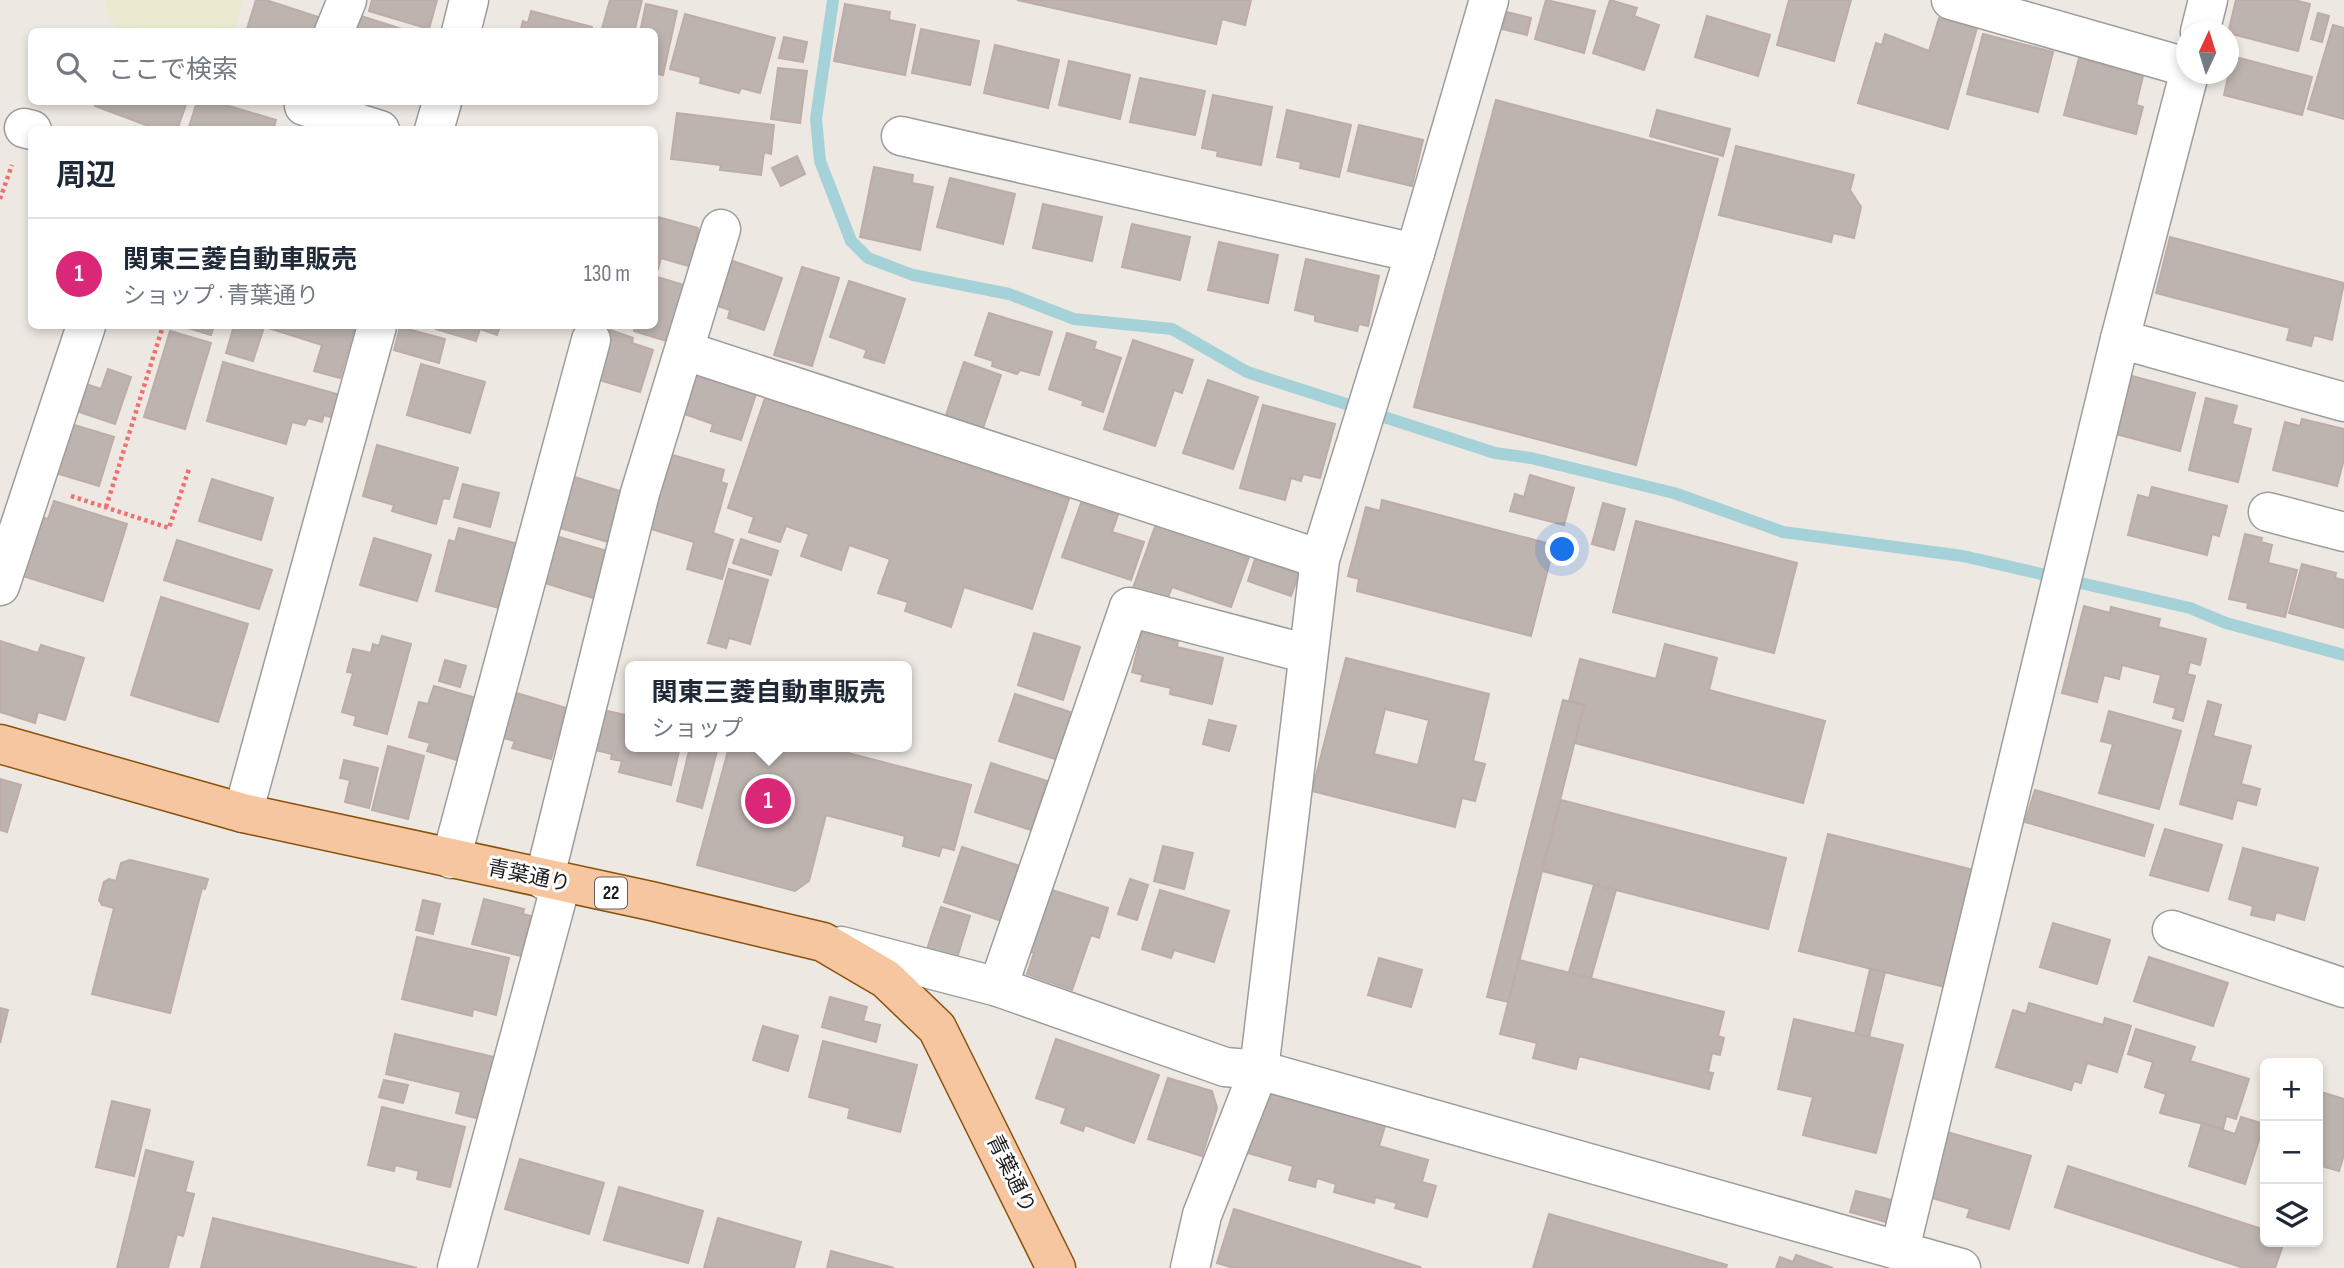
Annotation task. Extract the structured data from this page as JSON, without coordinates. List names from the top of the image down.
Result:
{
  "streets": {
    "main road": ["青葉通り", "22"]
  },
  "north": "top",
  "page": {
    "search": "ここで検索",
    "heading": "周辺",
    "list": [
      {
        "mark": "1",
        "name": "関東三菱自動車販売",
        "note": "ショップ · 青葉通り",
        "value": "130 m"
      }
    ],
    "popup": ["関東三菱自動車販売", "ショップ"],
    "pins": "1",
    "map_buttons": ["+", "−"]
  }
}
